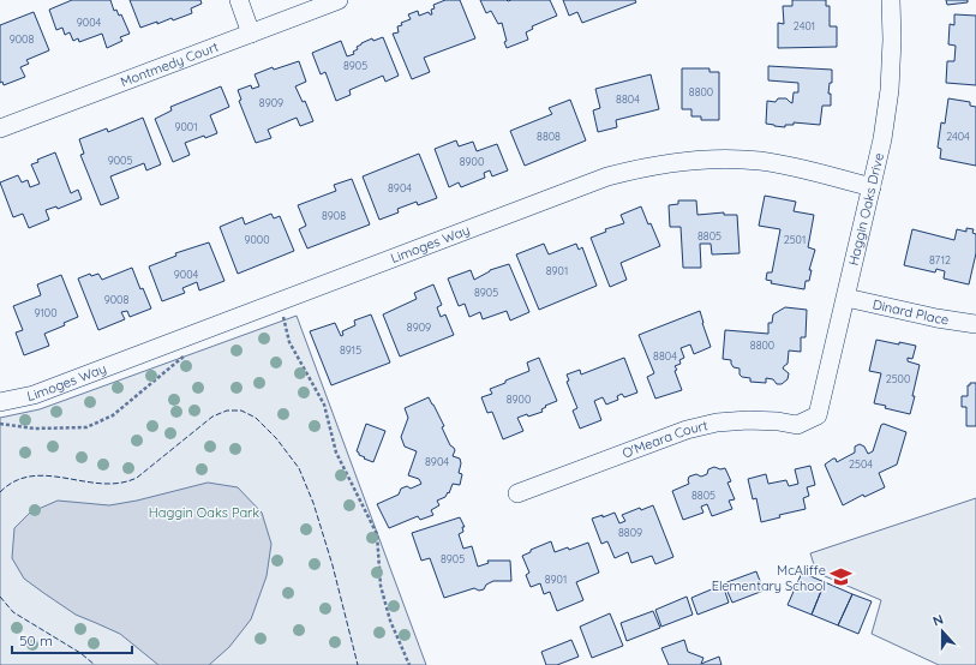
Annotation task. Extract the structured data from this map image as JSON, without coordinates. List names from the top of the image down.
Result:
{
  "streets": {
    "street": [
      "Montmedy Court",
      "Haggin Oaks Drive",
      "Limoges Way",
      "Dinard Place",
      "O'Meara Court"
    ]
  },
  "crossings": [
    ["Haggin Oaks Drive", "Limoges Way"],
    ["Haggin Oaks Drive", "Dinard Place"],
    ["Haggin Oaks Drive", "O'Meara Court"]
  ],
  "parks": ["Haggin Oaks Park"],
  "places": {
    "school or university": ["McAliffe Elementary School"]
  },
  "house_numbers": [
    "9004",
    "2401",
    "9008",
    "8905",
    "8800",
    "8804",
    "8909",
    "9001",
    "8808",
    "2404",
    "9005",
    "8900",
    "8904",
    "8908",
    "8805",
    "9000",
    "2501",
    "8712",
    "8901",
    "9004",
    "8905",
    "9008",
    "9100",
    "8909",
    "8800",
    "8915",
    "8804",
    "2500",
    "8900",
    "8904",
    "2504",
    "8805",
    "8809",
    "8905",
    "8901"
  ],
  "scale_bar": "50 m",
  "north": "top"
}
